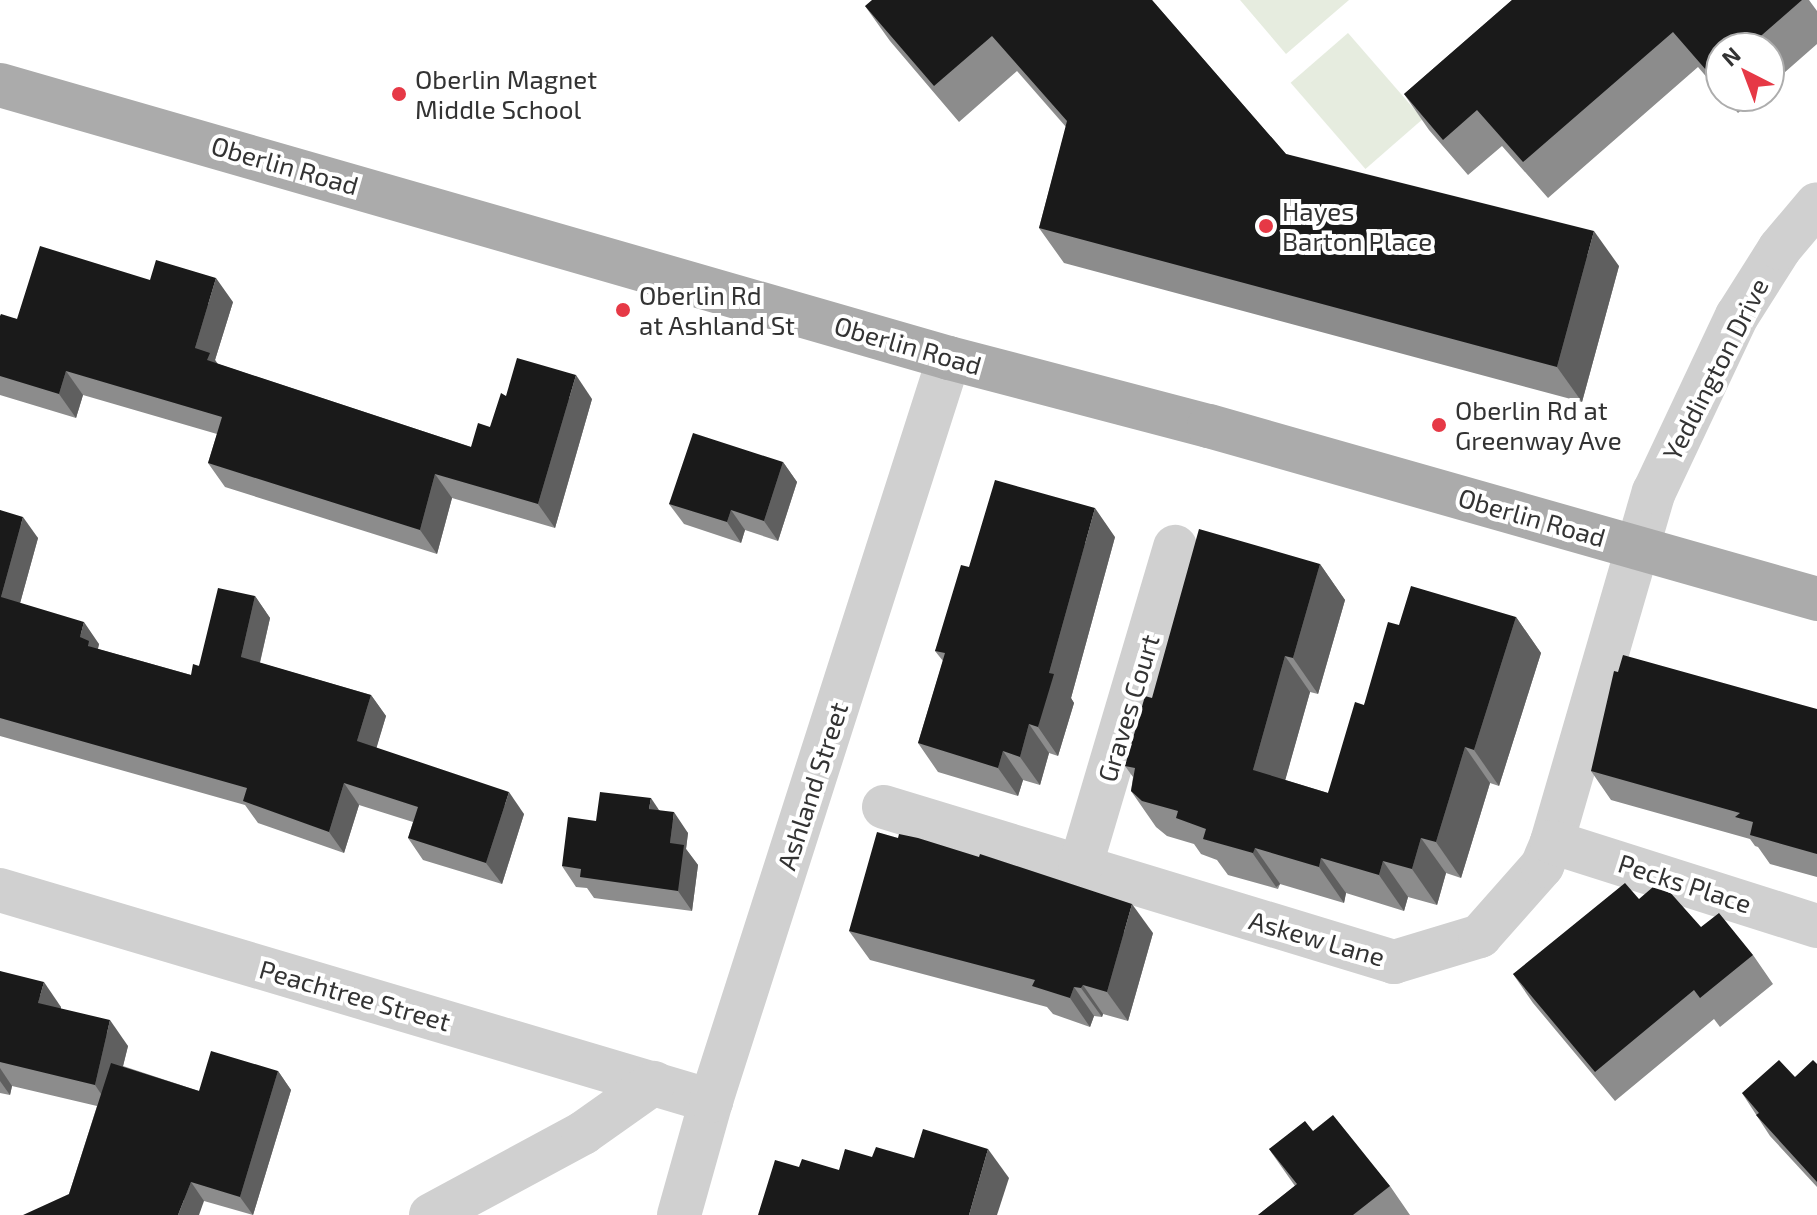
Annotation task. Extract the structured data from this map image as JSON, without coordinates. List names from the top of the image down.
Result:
{
  "streets": {
    "main road": ["Oberlin Road"],
    "street": [
      "Yeddington Drive",
      "Graves Court",
      "Ashland Street",
      "Pecks Place",
      "Askew Lane",
      "Peachtree Street"
    ]
  },
  "crossings": [
    ["Oberlin Road", "Yeddington Drive"],
    ["Oberlin Road", "Ashland Street"],
    ["Oberlin Road", "Askew Lane"],
    ["Yeddington Drive", "Askew Lane"],
    ["Graves Court", "Askew Lane"],
    ["Ashland Street", "Peachtree Street"],
    ["Pecks Place", "Askew Lane"]
  ],
  "places": [
    "Oberlin Magnet Middle School",
    "Hayes Barton Place",
    "Oberlin Rd at Ashland St",
    "Oberlin Rd at Greenway Ave"
  ],
  "north": "top left"
}
